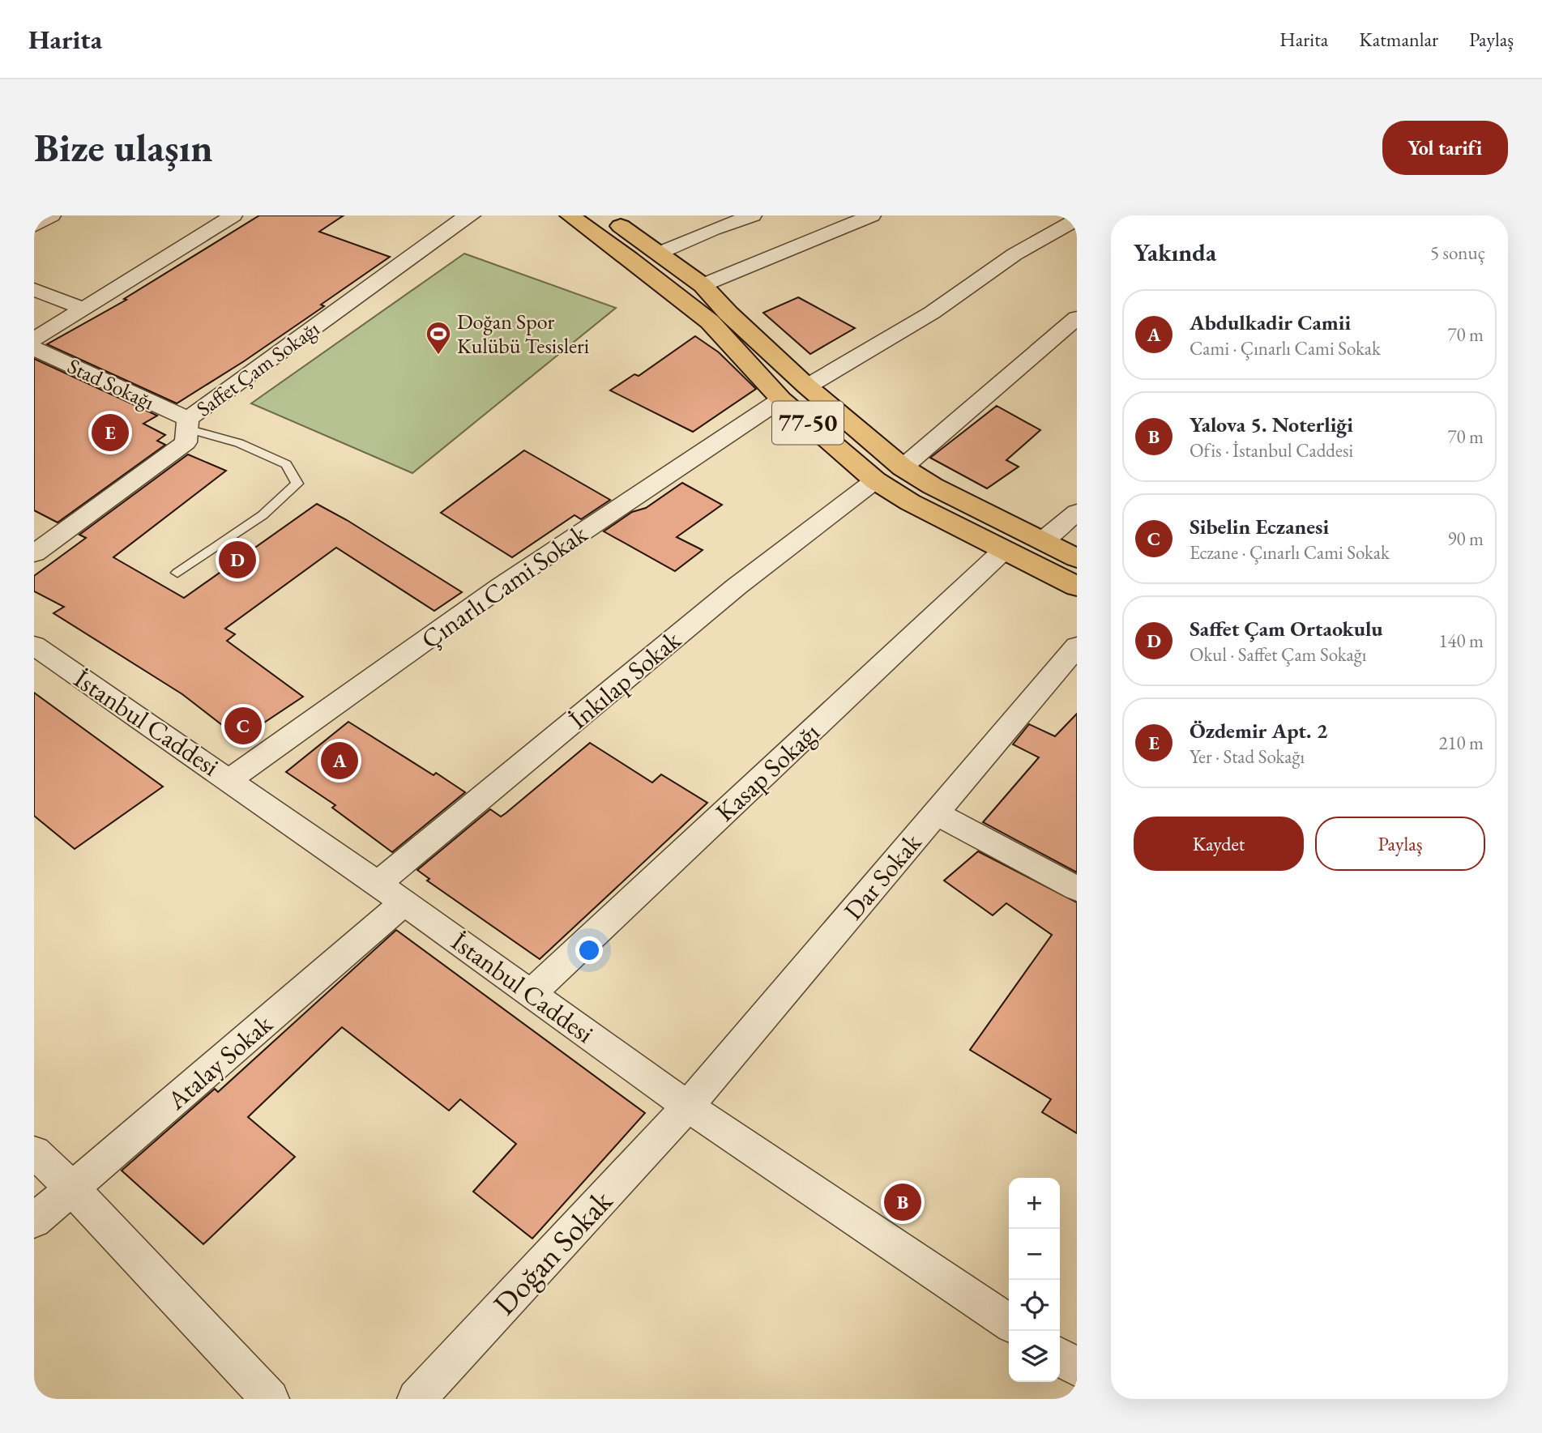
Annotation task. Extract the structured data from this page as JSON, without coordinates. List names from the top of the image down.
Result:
{
  "streets": {
    "main road": ["77-50"],
    "street": [
      "Saffet Çam Sokağı",
      "Stad Sokağı",
      "Çınarlı Cami Sokak",
      "İnkılap Sokak",
      "İstanbul Caddesi",
      "Kasap Sokağı",
      "Dar Sokak",
      "Atalay Sokak",
      "Doğan Sokak"
    ]
  },
  "crossings": [
    ["Saffet Çam Sokağı", "Stad Sokağı"],
    ["77-50", "Çınarlı Cami Sokak"],
    ["77-50", "İnkılap Sokak"],
    ["77-50", "Kasap Sokağı"],
    ["Çınarlı Cami Sokak", "İstanbul Caddesi"],
    ["İnkılap Sokak", "İstanbul Caddesi"],
    ["İstanbul Caddesi", "Kasap Sokağı"],
    ["İstanbul Caddesi", "Dar Sokak"],
    ["İstanbul Caddesi", "Atalay Sokak"],
    ["İstanbul Caddesi", "Doğan Sokak"],
    ["Dar Sokak", "Doğan Sokak"]
  ],
  "places": {
    "sports": ["Doğan Spor Kulübü Tesisleri"]
  },
  "page": {
    "header": "Harita",
    "nav": ["Harita", "Katmanlar", "Paylaş"],
    "buttons": [
      "Yol tarifi",
      ["Kaydet", "Paylaş"]
    ],
    "title": "Bize ulaşın",
    "heading": ["Yakında", "5 sonuç"],
    "list": [
      {
        "mark": "A",
        "name": "Abdulkadir Camii",
        "note": "Cami · Çınarlı Cami Sokak",
        "value": "70 m"
      },
      {
        "mark": "B",
        "name": "Yalova 5. Noterliği",
        "note": "Ofis · İstanbul Caddesi",
        "value": "70 m"
      },
      {
        "mark": "C",
        "name": "Sibelin Eczanesi",
        "note": "Eczane · Çınarlı Cami Sokak",
        "value": "90 m"
      },
      {
        "mark": "D",
        "name": "Saffet Çam Ortaokulu",
        "note": "Okul · Saffet Çam Sokağı",
        "value": "140 m"
      },
      {
        "mark": "E",
        "name": "Özdemir Apt. 2",
        "note": "Yer · Stad Sokağı",
        "value": "210 m"
      }
    ],
    "pins": [
      "E",
      "D",
      "C",
      "A",
      "B"
    ],
    "map_buttons": ["+", "−"]
  }
}
